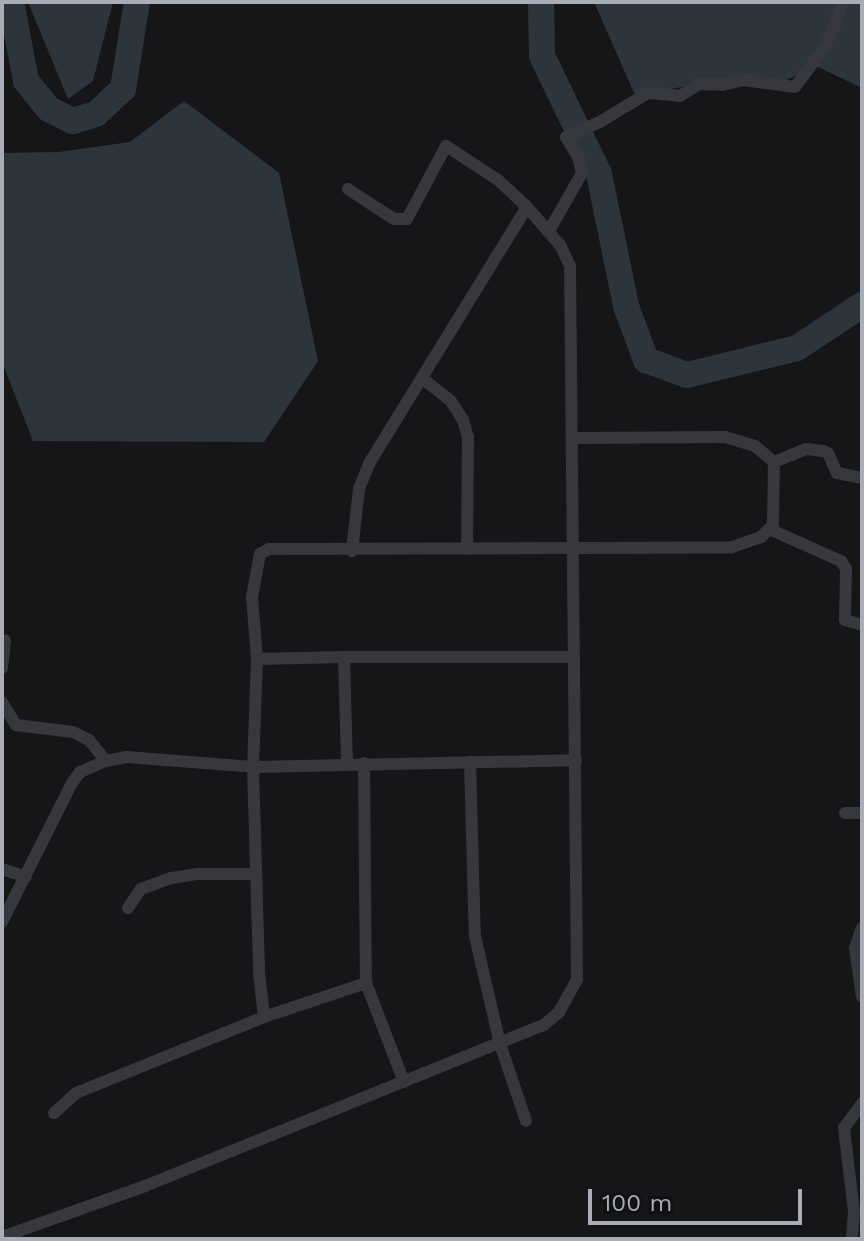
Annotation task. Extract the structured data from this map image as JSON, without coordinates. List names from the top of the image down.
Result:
{
  "scale_bar": "100 m"
}
